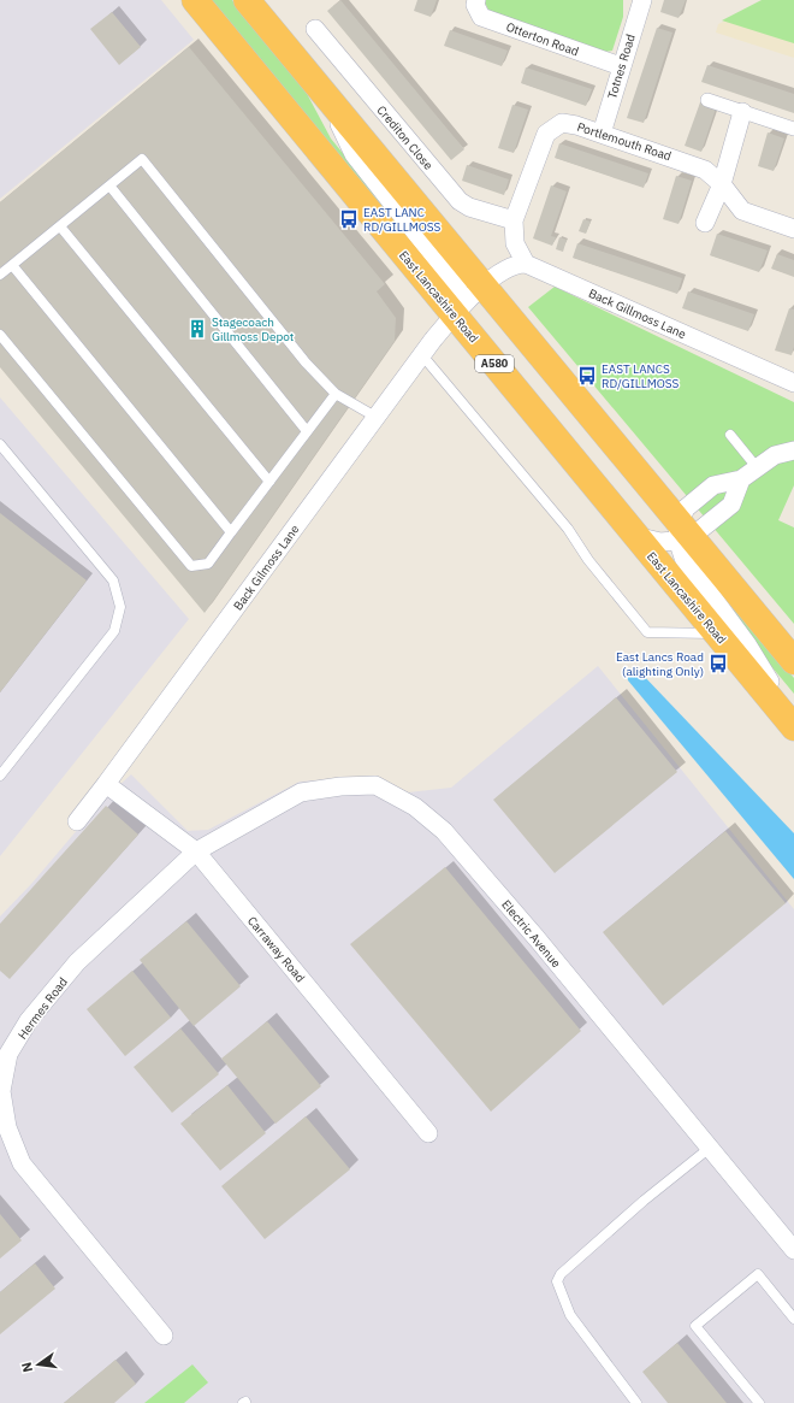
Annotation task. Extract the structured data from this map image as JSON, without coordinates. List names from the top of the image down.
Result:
{
  "streets": {
    "highway": ["East Lancashire Road", "A580"],
    "street": [
      "Otterton Road",
      "Totnes Road",
      "Crediton Close",
      "Portlemouth Road",
      "Back Gillmoss Lane",
      "Back Gilmoss Lane",
      "Electric Avenue",
      "Carraway Road",
      "Hermes Road"
    ]
  },
  "crossings": [
    ["Otterton Road", "Totnes Road"],
    ["Totnes Road", "Portlemouth Road"],
    ["Crediton Close", "Portlemouth Road"],
    ["Portlemouth Road", "Back Gillmoss Lane"],
    ["East Lancashire Road", "Back Gilmoss Lane"],
    ["Back Gilmoss Lane", "Carraway Road"],
    ["Electric Avenue", "Carraway Road"],
    ["Electric Avenue", "Hermes Road"],
    ["Carraway Road", "Hermes Road"]
  ],
  "places": {
    "bus stop": ["EAST LANC RD/GILLMOSS", "EAST LANCS RD/GILLMOSS", "East Lancs Road (alighting Only)"],
    "building": ["Stagecoach Gillmoss Depot"]
  },
  "north": "left"
}
